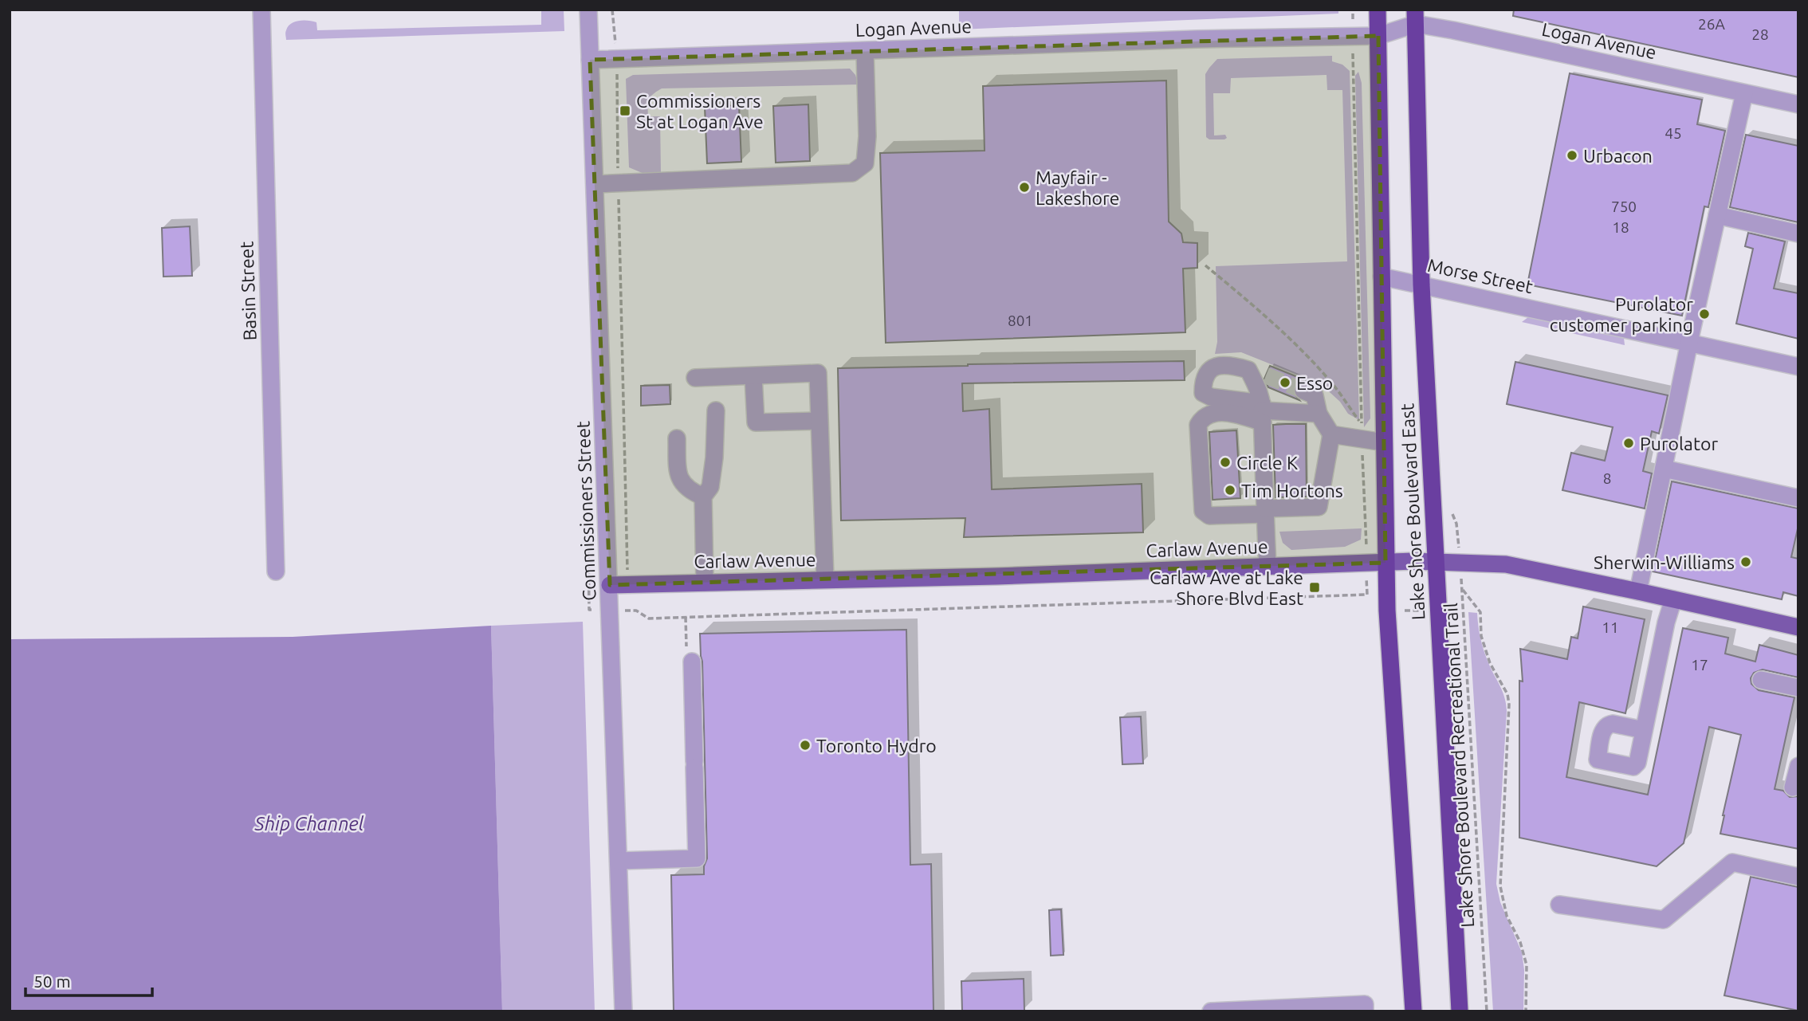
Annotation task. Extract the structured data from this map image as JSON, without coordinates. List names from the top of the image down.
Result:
{
  "streets": {
    "highway": ["Lake Shore Boulevard East"],
    "main road": ["Carlaw Avenue"],
    "street": [
      "Logan Avenue",
      "Morse Street",
      "Basin Street",
      "Commissioners Street"
    ],
    "path": ["Lake Shore Boulevard Recreational Trail"]
  },
  "crossings": [
    ["Logan Avenue", "Commissioners Street"],
    ["Logan Avenue", "Lake Shore Boulevard East"],
    ["Morse Street", "Lake Shore Boulevard East"],
    ["Commissioners Street", "Carlaw Avenue"],
    ["Lake Shore Boulevard East", "Carlaw Avenue"]
  ],
  "water": ["Ship Channel"],
  "places": {
    "transit": ["Commissioners St at Logan Ave", "Carlaw Ave at Lake Shore Blvd East"],
    "other": [
      "Urbacon",
      "Mayfair - Lakeshore",
      "Purolator customer parking",
      "Esso",
      "Purolator",
      "Circle K",
      "Tim Hortons",
      "Sherwin-Williams",
      "Toronto Hydro"
    ]
  },
  "house_numbers": [
    "26A",
    "28",
    "45",
    "750",
    "18",
    "801",
    "8",
    "11",
    "17"
  ],
  "scale_bar": "50 m"
}
